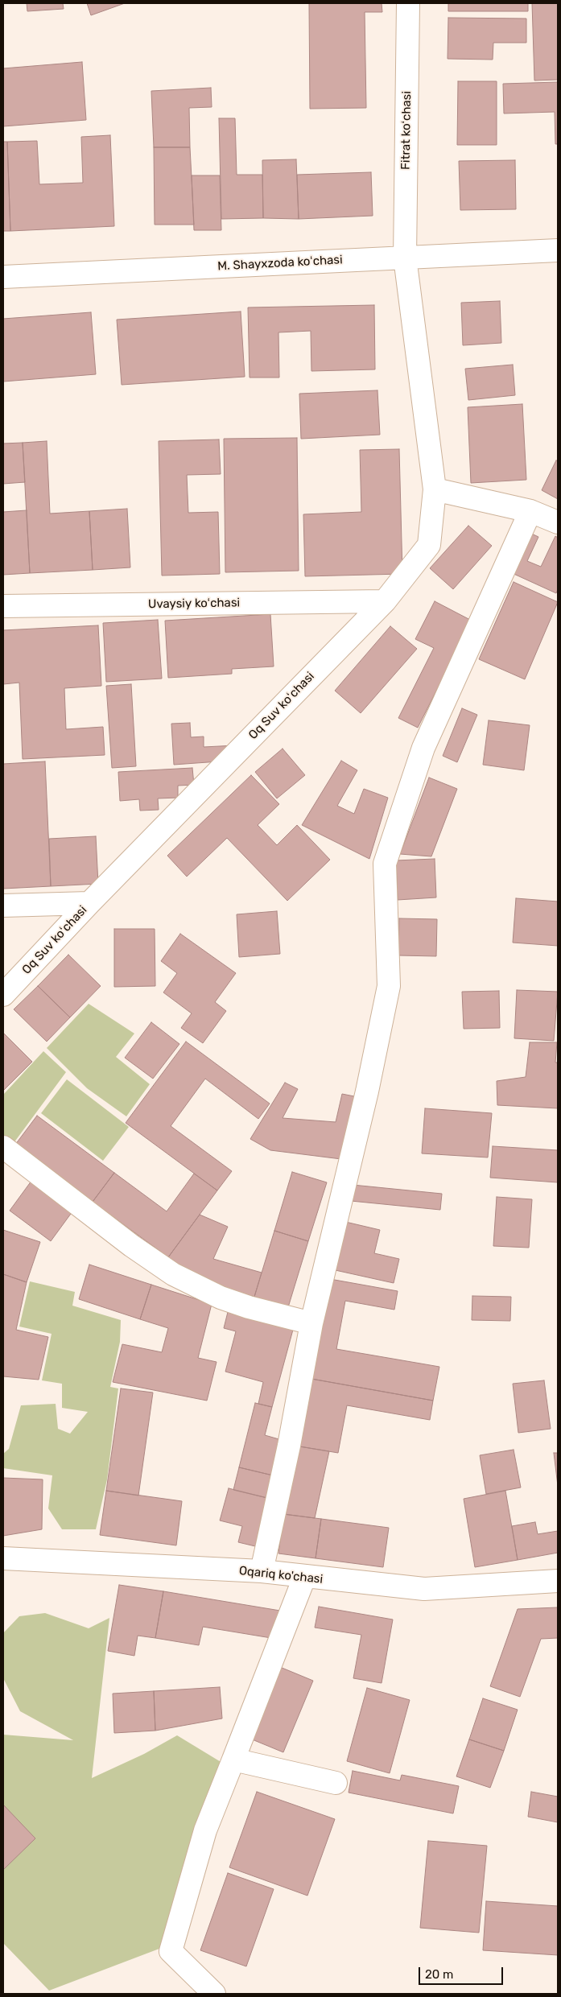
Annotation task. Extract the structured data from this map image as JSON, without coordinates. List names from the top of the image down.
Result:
{
  "streets": {
    "street": [
      "Fitrat koʻchasi",
      "M. Shayxzoda koʻchasi",
      "Uvaysiy koʻchasi",
      "Oq Suv koʻchasi",
      "Oqariq ko'chasi"
    ]
  },
  "crossings": [
    ["Fitrat koʻchasi", "M. Shayxzoda koʻchasi"],
    ["Fitrat koʻchasi", "Oq Suv koʻchasi"],
    ["Uvaysiy koʻchasi", "Oq Suv koʻchasi"]
  ],
  "scale_bar": "20 m"
}
